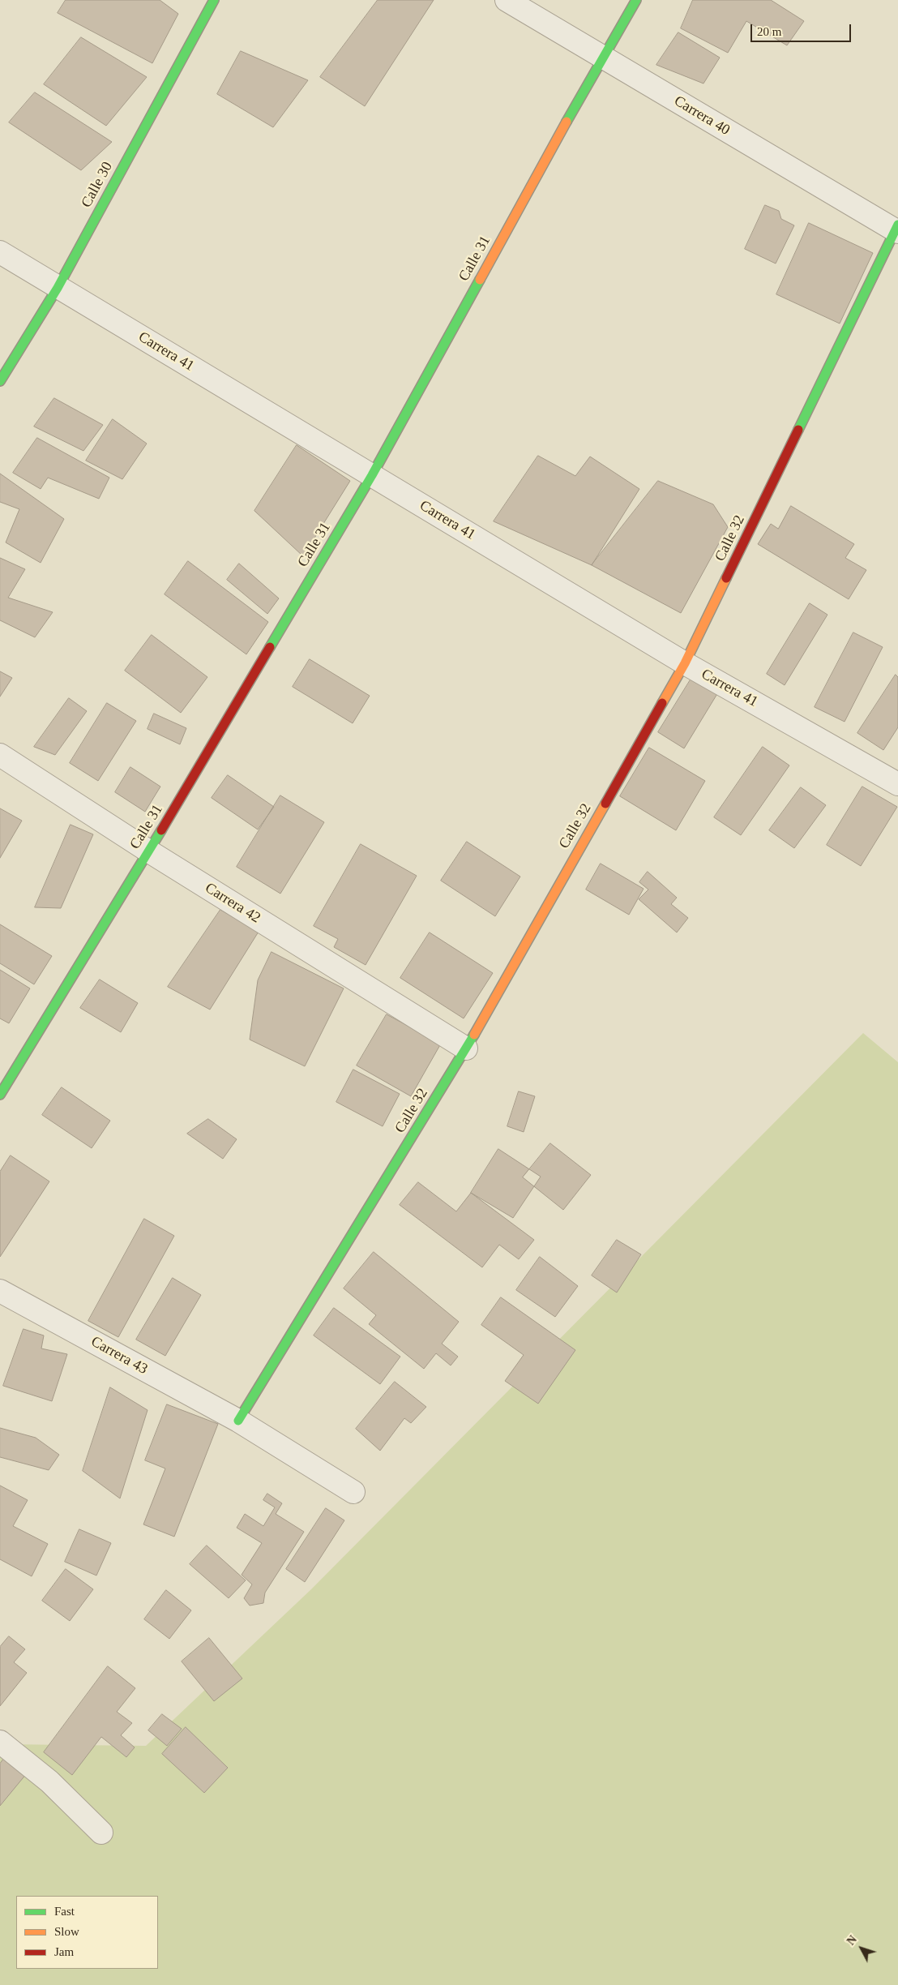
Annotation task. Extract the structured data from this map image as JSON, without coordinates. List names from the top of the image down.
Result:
{
  "streets": {
    "street": [
      "Carrera 40",
      "Calle 30",
      "Calle 31",
      "Carrera 41",
      "Calle 32",
      "Carrera 42",
      "Carrera 43"
    ]
  },
  "crossings": [
    ["Carrera 40", "Calle 31"],
    ["Carrera 40", "Calle 32"],
    ["Calle 30", "Carrera 41"],
    ["Calle 31", "Carrera 41"],
    ["Calle 31", "Carrera 42"],
    ["Carrera 41", "Calle 32"],
    ["Calle 32", "Carrera 42"],
    ["Calle 32", "Carrera 43"]
  ],
  "legend": ["Fast", "Slow", "Jam"],
  "scale_bar": "20 m",
  "north": "top left"
}
